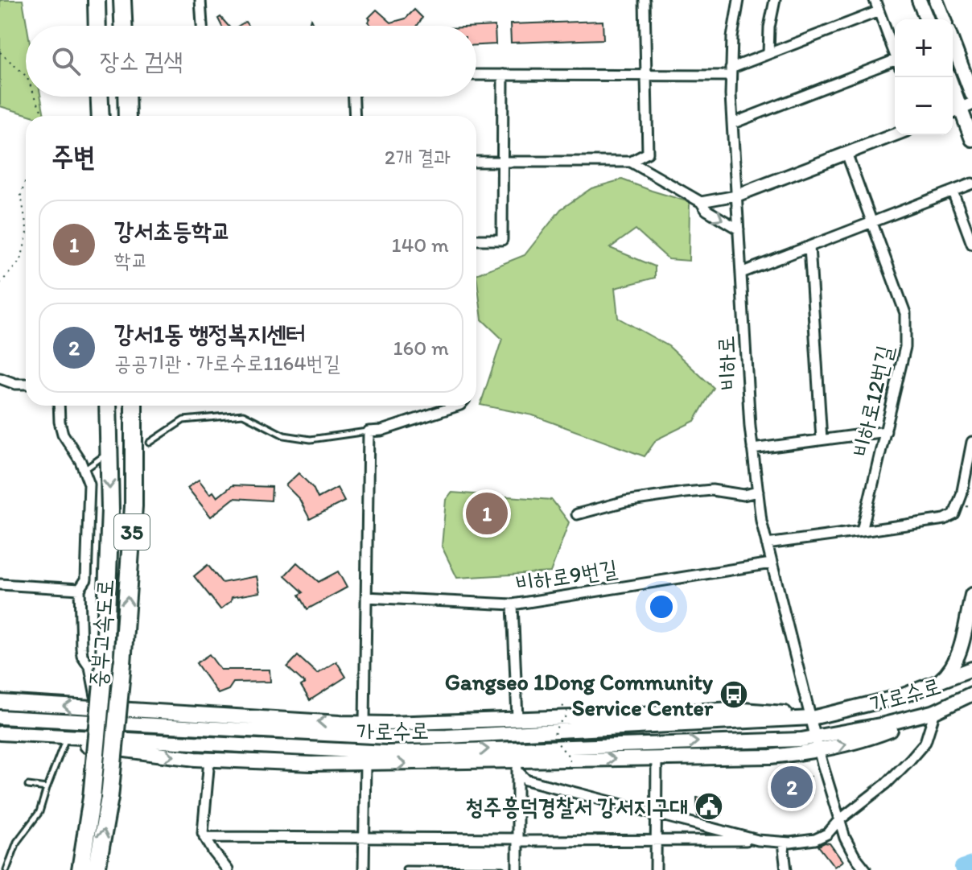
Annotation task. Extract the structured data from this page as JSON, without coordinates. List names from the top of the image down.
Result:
{
  "streets": {
    "highway": ["35", "중부고속도로"],
    "main road": ["가로수로"],
    "street": ["비하로", "비하로12번길", "비하로9번길"]
  },
  "crossings": [
    ["비하로", "비하로9번길"],
    ["비하로", "가로수로"]
  ],
  "places": {
    "bus stop": ["Gangseo 1Dong Community Service Center"],
    "public building": ["청주흥덕경찰서 강서지구대"]
  },
  "page": {
    "map_buttons": ["+", "−"],
    "search": "장소 검색",
    "heading": ["주변", "2개 결과"],
    "list": [
      {
        "mark": "1",
        "name": "강서초등학교",
        "note": "학교",
        "value": "140 m"
      },
      {
        "mark": "2",
        "name": "강서1동 행정복지센터",
        "note": "공공기관 · 가로수로1164번길",
        "value": "160 m"
      }
    ],
    "pins": ["1", "2"]
  }
}
